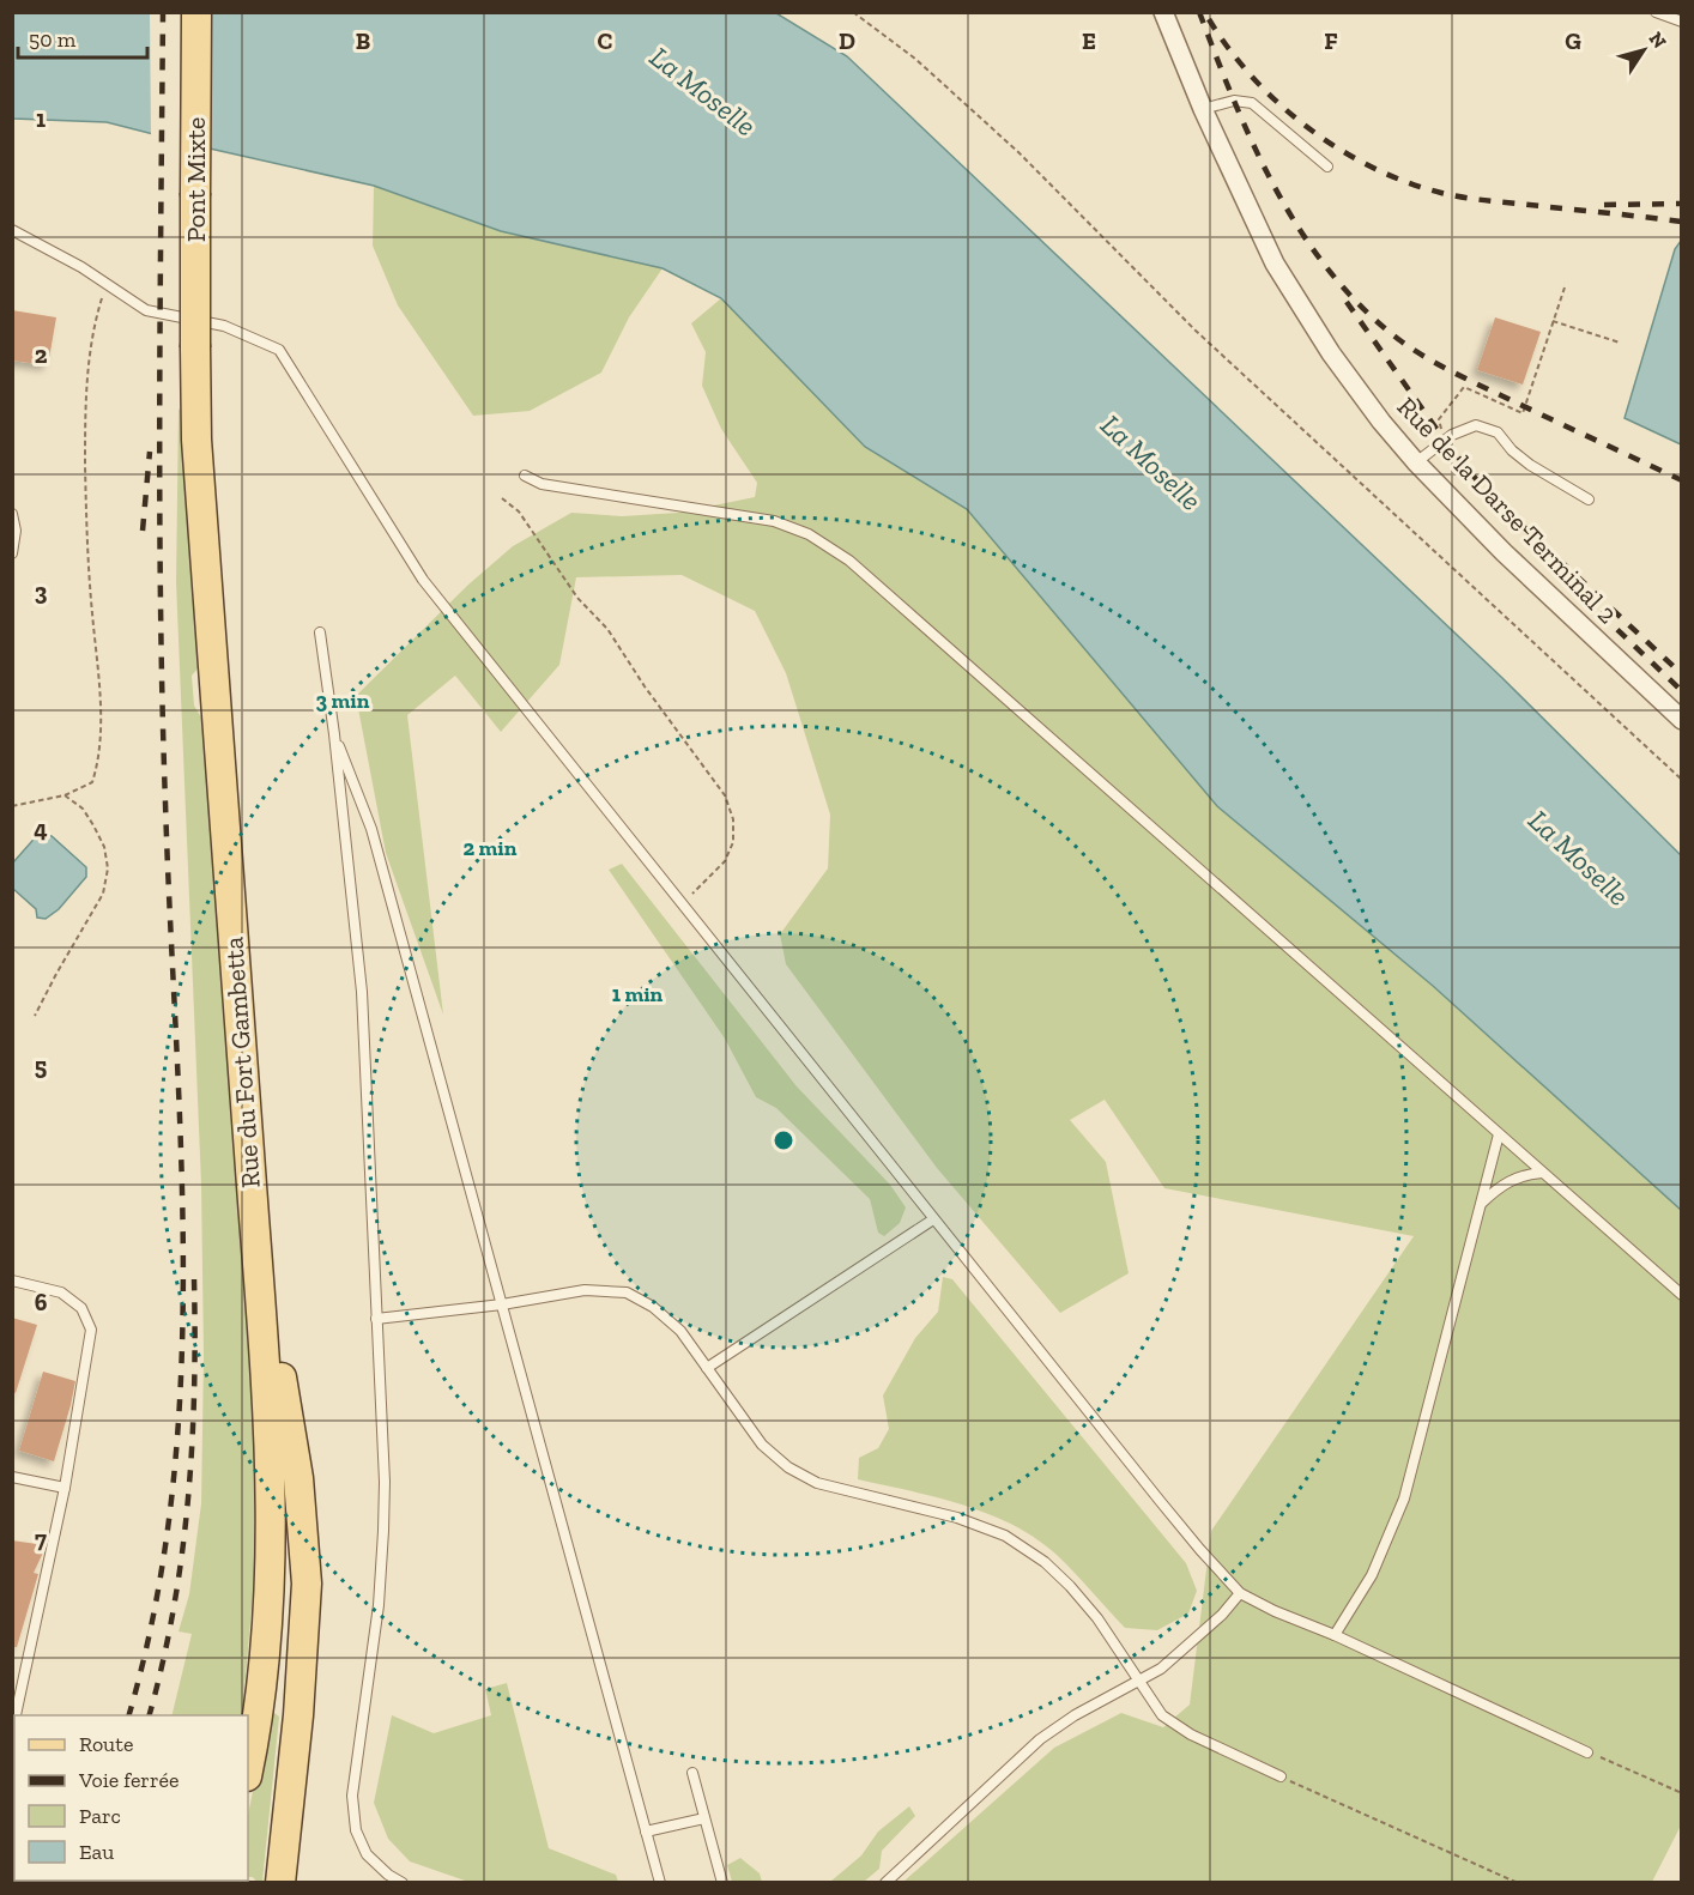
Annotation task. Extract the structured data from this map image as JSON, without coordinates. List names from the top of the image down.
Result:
{
  "streets": {
    "main road": ["Pont Mixte", "Rue du Fort Gambetta"],
    "street": ["Rue de la Darse Terminal 2"]
  },
  "crossings": [
    ["Pont Mixte", "Rue du Fort Gambetta"]
  ],
  "water": ["La Moselle"],
  "legend": [
    "Route",
    "Voie ferrée",
    "Parc",
    "Eau"
  ],
  "scale_bar": "50 m",
  "north": "top right",
  "grid": {
    "columns": [
      "B",
      "C",
      "D",
      "E",
      "F",
      "G"
    ],
    "rows": [
      "1",
      "2",
      "3",
      "4",
      "5",
      "6",
      "7"
    ]
  },
  "rings": ["3 min", "2 min", "1 min"]
}
